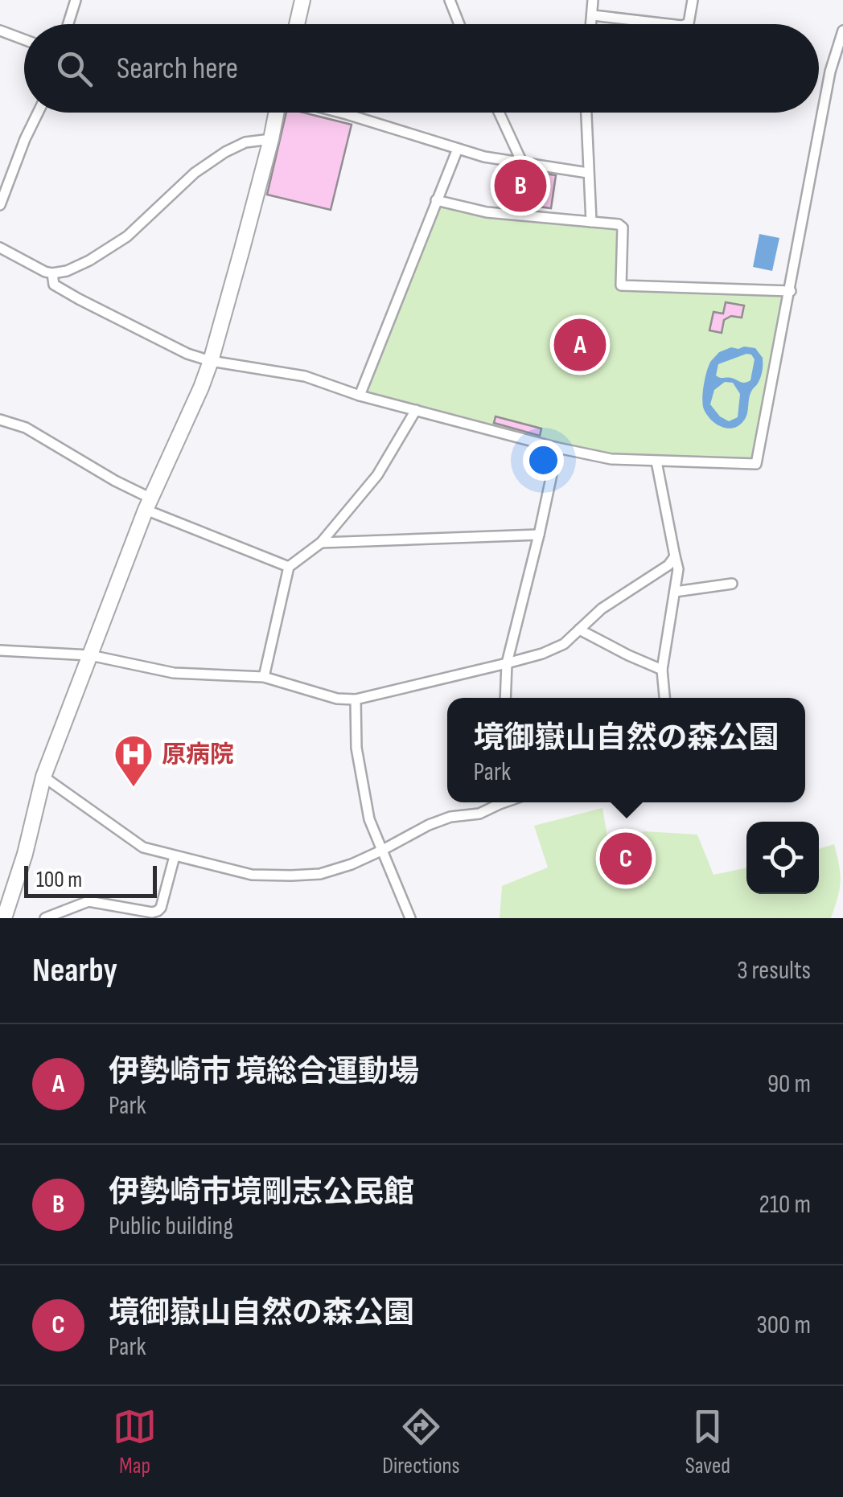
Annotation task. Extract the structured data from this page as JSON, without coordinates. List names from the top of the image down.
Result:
{
  "places": {
    "hospital": ["原病院"]
  },
  "scale_bar": "100 m",
  "page": {
    "search": "Search here",
    "pins": ["B", "A", "C"],
    "popup": ["境御嶽山自然の森公園", "Park"],
    "scale": "100 m",
    "heading": ["Nearby", "3 results"],
    "list": [
      {
        "mark": "A",
        "name": "伊勢崎市 境総合運動場",
        "note": "Park",
        "value": "90 m"
      },
      {
        "mark": "B",
        "name": "伊勢崎市境剛志公民館",
        "note": "Public building",
        "value": "210 m"
      },
      {
        "mark": "C",
        "name": "境御嶽山自然の森公園",
        "note": "Park",
        "value": "300 m"
      }
    ],
    "nav": ["Map", "Directions", "Saved"]
  }
}
